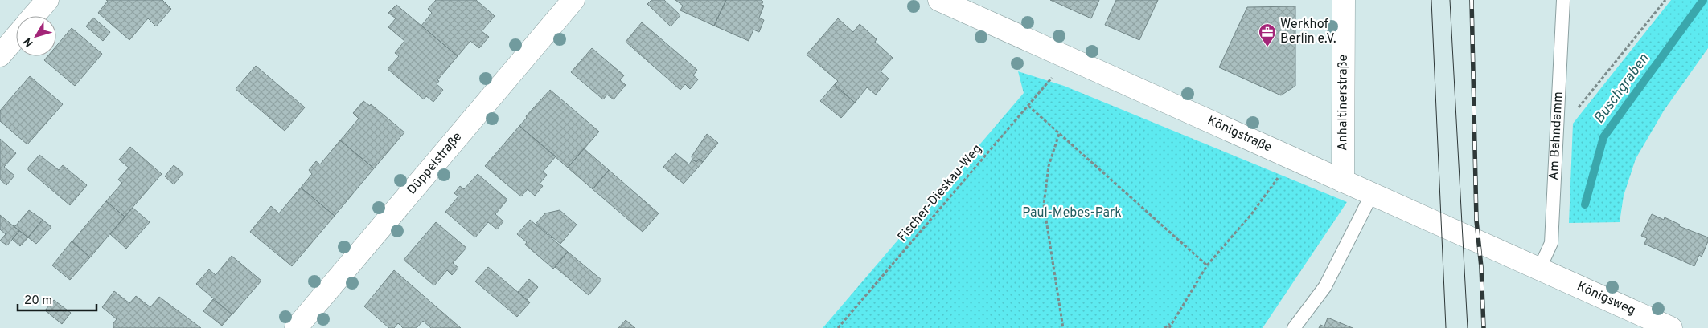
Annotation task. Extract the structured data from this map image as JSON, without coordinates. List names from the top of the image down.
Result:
{
  "streets": {
    "street": [
      "Anhaltinerstraße",
      "Königstraße",
      "Düppelstraße",
      "Königsweg"
    ],
    "lane": ["Am Bahndamm"],
    "path": ["Fischer-Dieskau-Weg"]
  },
  "crossings": [
    ["Anhaltinerstraße", "Königstraße"],
    ["Königstraße", "Am Bahndamm"],
    ["Königstraße", "Königsweg"],
    ["Am Bahndamm", "Königsweg"]
  ],
  "water": ["Buschgraben"],
  "parks": ["Paul-Mebes-Park"],
  "places": {
    "office": ["Werkhof Berlin e.V."]
  },
  "scale_bar": "20 m",
  "north": "bottom left"
}
